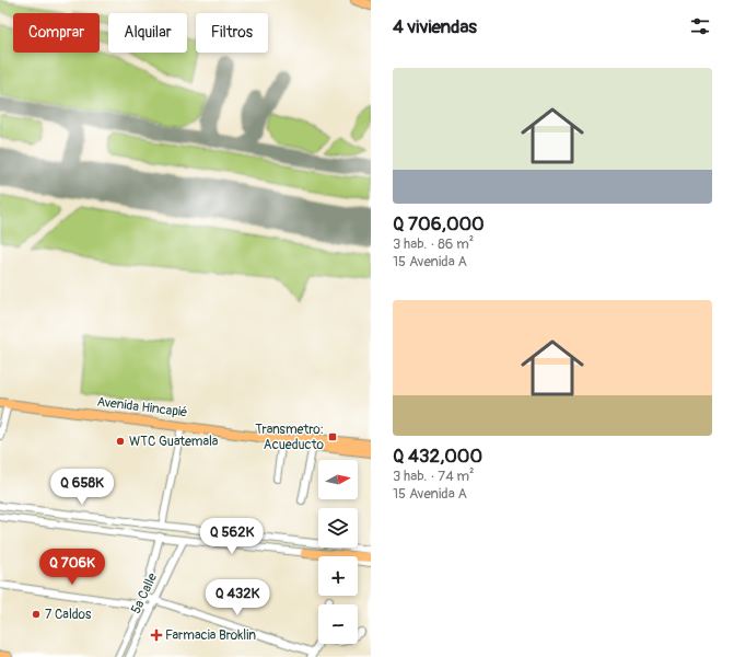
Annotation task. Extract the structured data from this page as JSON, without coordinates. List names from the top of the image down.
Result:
{
  "streets": {
    "main road": ["Avenida Hincapié"],
    "street": ["5a Calle"]
  },
  "places": {
    "transit": ["Transmetro: Acueducto"],
    "other": ["WTC Guatemala", "7 Caldos"],
    "health": ["Farmacia Broklin"]
  },
  "north": "right",
  "page": {
    "heading": "4 viviendas",
    "chip": ["Comprar", "Alquilar", "Filtros"],
    "list": [
      {
        "name": "Q 706,000",
        "note": "3 hab. · 86 m² · 15 Avenida A"
      },
      {
        "name": "Q 432,000",
        "note": "3 hab. · 74 m² · 15 Avenida A"
      }
    ],
    "map_buttons": ["+", "−"],
    "price": [
      "Q 658K",
      "Q 562K",
      "Q 706K",
      "Q 432K"
    ]
  }
}
